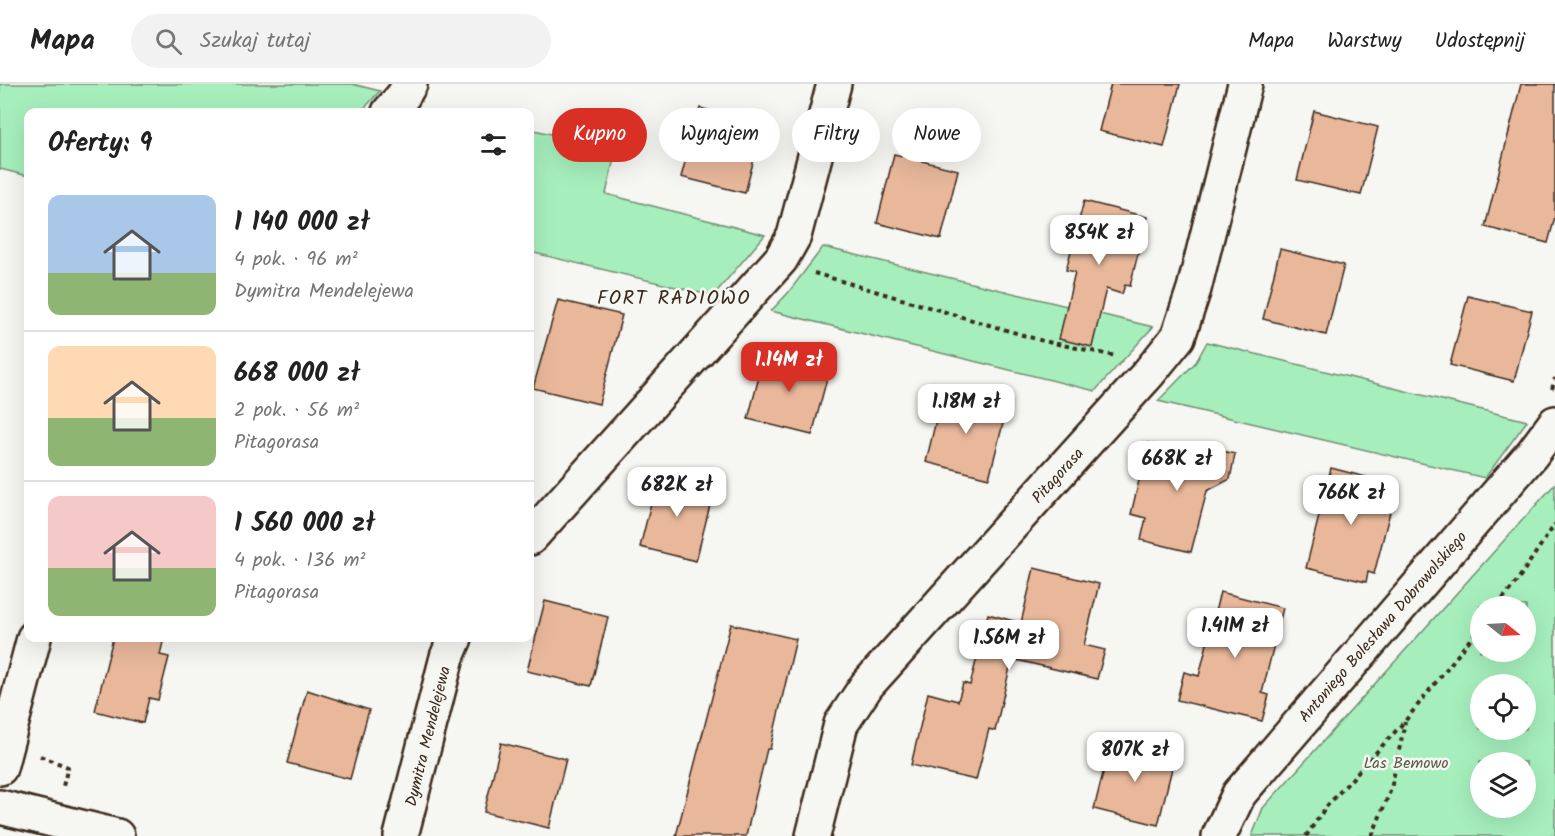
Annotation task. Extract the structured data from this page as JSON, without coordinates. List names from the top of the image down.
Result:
{
  "streets": {
    "street": ["Pitagorasa", "Antoniego Bolesława Dobrowolskiego", "Dymitra Mendelejewa"]
  },
  "districts": ["FORT RADIOWO"],
  "parks": ["Las Bemowo"],
  "north": "right",
  "page": {
    "header": "Mapa",
    "search": "Szukaj tutaj",
    "nav": ["Mapa", "Warstwy", "Udostępnij"],
    "chip": [
      "Kupno",
      "Wynajem",
      "Filtry",
      "Nowe"
    ],
    "heading": "Oferty: 9",
    "list": [
      {
        "name": "1 140 000 zł",
        "note": "4 pok. · 96 m² · Dymitra Mendelejewa"
      },
      {
        "name": "668 000 zł",
        "note": "2 pok. · 56 m² · Pitagorasa"
      },
      {
        "name": "1 560 000 zł",
        "note": "4 pok. · 136 m² · Pitagorasa"
      }
    ],
    "price": [
      "854K zł",
      "1.14M zł",
      "1.18M zł",
      "668K zł",
      "682K zł",
      "766K zł",
      "1.41M zł",
      "1.56M zł",
      "807K zł"
    ]
  }
}
